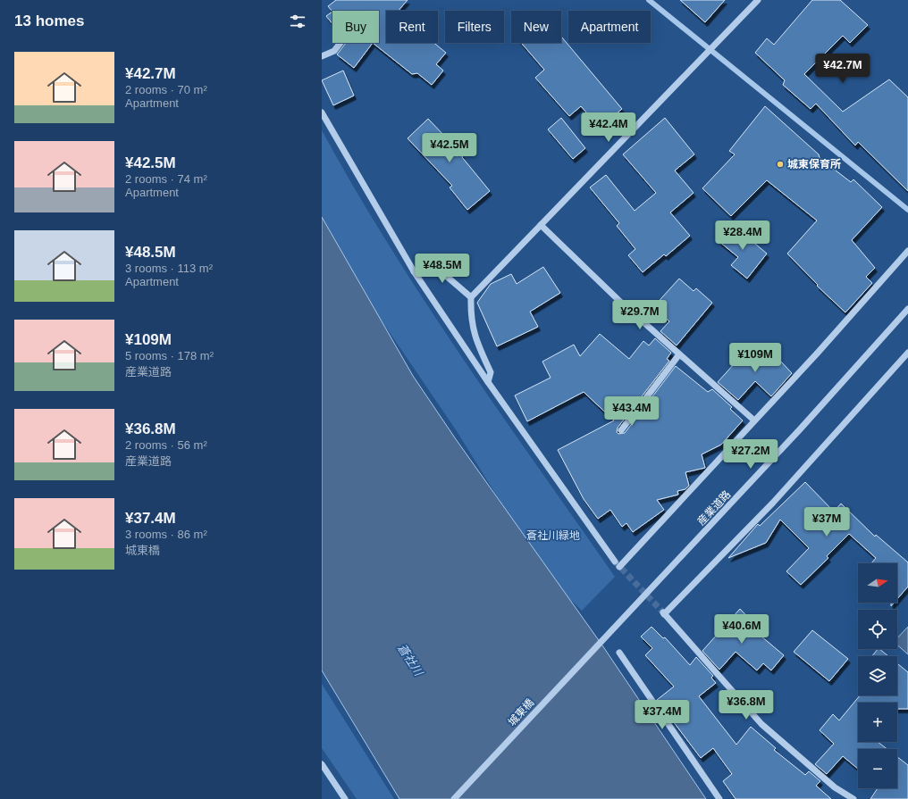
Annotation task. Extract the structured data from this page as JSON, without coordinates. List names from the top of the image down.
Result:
{
  "streets": {
    "street": ["産業道路", "城東橋"]
  },
  "crossings": [
    ["産業道路", "城東橋"]
  ],
  "water": ["蒼社川"],
  "parks": ["蒼社川緑地"],
  "places": ["城東保育所"],
  "north": "right",
  "page": {
    "heading": "13 homes",
    "chip": [
      "Buy",
      "Rent",
      "Filters",
      "New",
      "Apartment"
    ],
    "list": [
      {
        "name": "¥42.7M",
        "note": "2 rooms · 70 m² · Apartment"
      },
      {
        "name": "¥42.5M",
        "note": "2 rooms · 74 m² · Apartment"
      },
      {
        "name": "¥48.5M",
        "note": "3 rooms · 113 m² · Apartment"
      },
      {
        "name": "¥109M",
        "note": "5 rooms · 178 m² · 産業道路"
      },
      {
        "name": "¥36.8M",
        "note": "2 rooms · 56 m² · 産業道路"
      },
      {
        "name": "¥37.4M",
        "note": "3 rooms · 86 m² · 城東橋"
      }
    ],
    "price": [
      "¥42.7M",
      "¥42.4M",
      "¥42.5M",
      "¥28.4M",
      "¥48.5M",
      "¥29.7M",
      "¥109M",
      "¥43.4M",
      "¥27.2M",
      "¥37M",
      "¥40.6M",
      "¥36.8M",
      "¥37.4M"
    ],
    "map_buttons": ["+", "−"]
  }
}
